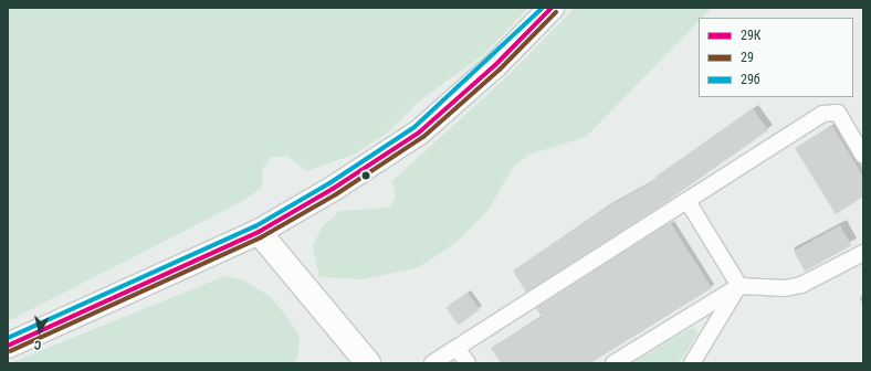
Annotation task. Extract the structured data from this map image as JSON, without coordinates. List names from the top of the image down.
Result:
{
  "lines": ["transit line 29К", "transit line 29б", "transit line 29"],
  "legend": ["29К", "29", "29б"],
  "north": "bottom"
}
